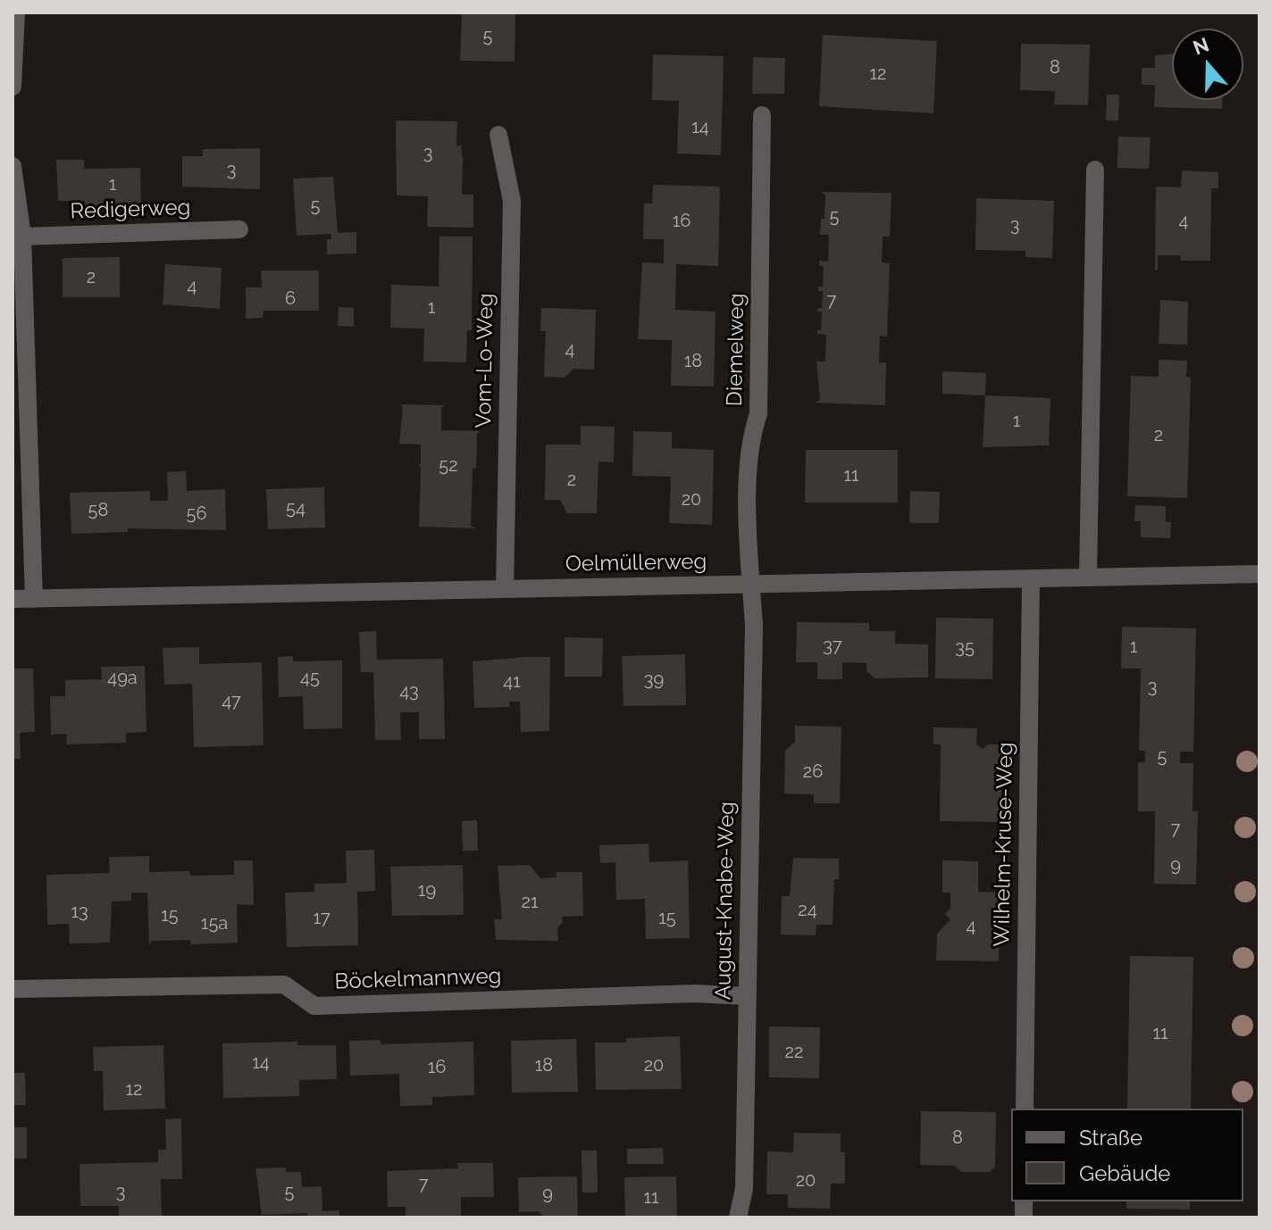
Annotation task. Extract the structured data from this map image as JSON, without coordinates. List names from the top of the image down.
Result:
{
  "streets": {
    "street": [
      "Redigerweg",
      "Diemelweg",
      "Vom-Lo-Weg",
      "Oelmüllerweg",
      "Wilhelm-Kruse-Weg",
      "August-Knabe-Weg",
      "Böckelmannweg"
    ]
  },
  "crossings": [
    ["Diemelweg", "Oelmüllerweg"],
    ["Diemelweg", "August-Knabe-Weg"],
    ["Vom-Lo-Weg", "Oelmüllerweg"],
    ["Oelmüllerweg", "Wilhelm-Kruse-Weg"],
    ["Oelmüllerweg", "August-Knabe-Weg"],
    ["August-Knabe-Weg", "Böckelmannweg"]
  ],
  "house_numbers": [
    "5",
    "8",
    "12",
    "14",
    "3",
    "3",
    "1",
    "5",
    "5",
    "16",
    "4",
    "3",
    "2",
    "4",
    "6",
    "7",
    "1",
    "4",
    "18",
    "1",
    "2",
    "52",
    "11",
    "2",
    "20",
    "54",
    "58",
    "56",
    "37",
    "1",
    "35",
    "49a",
    "45",
    "39",
    "41",
    "3",
    "43",
    "47",
    "5",
    "26",
    "7",
    "9",
    "19",
    "21",
    "24",
    "13",
    "15",
    "17",
    "15",
    "15a",
    "4",
    "11",
    "22",
    "14",
    "18",
    "20",
    "16",
    "12",
    "8",
    "20",
    "7",
    "3",
    "5",
    "9",
    "11"
  ],
  "legend": ["Straße", "Gebäude"],
  "north": "top"
}
